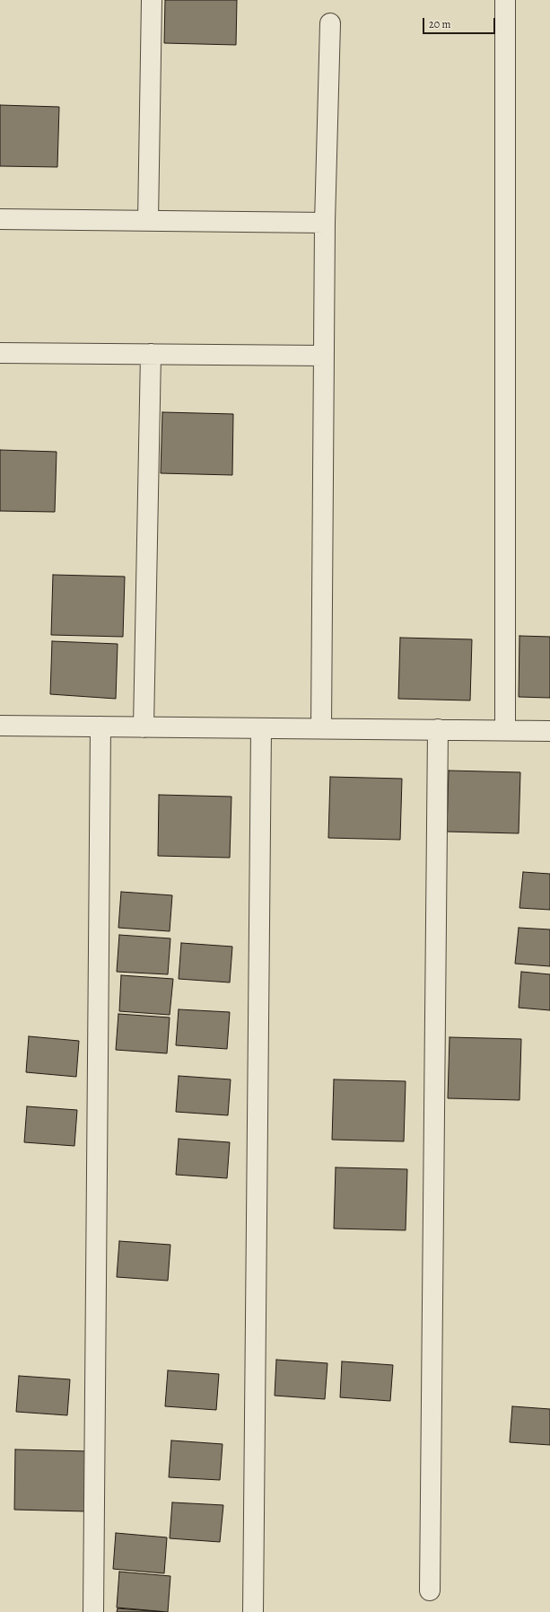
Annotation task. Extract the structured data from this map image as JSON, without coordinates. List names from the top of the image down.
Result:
{
  "scale_bar": "20 m"
}
